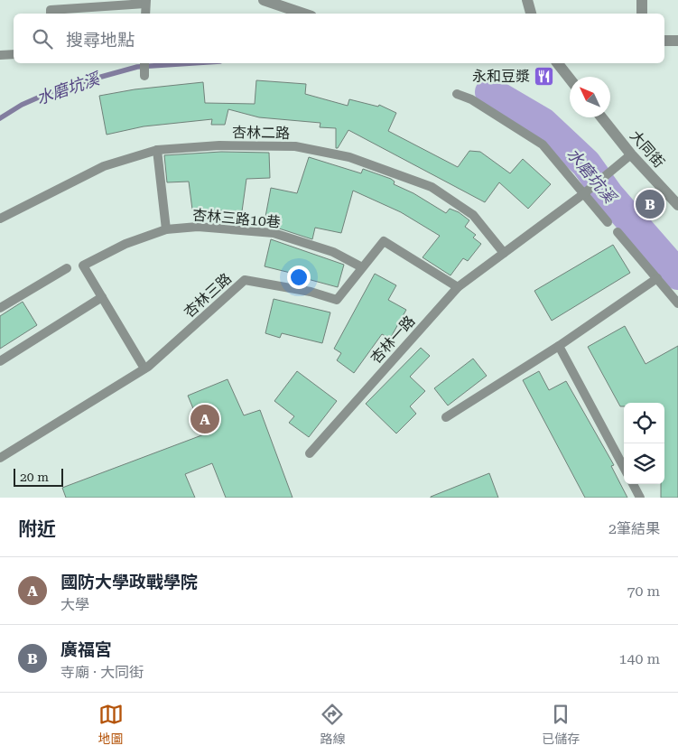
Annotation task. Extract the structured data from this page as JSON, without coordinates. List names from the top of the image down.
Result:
{
  "streets": {
    "street": ["大同街"],
    "lane": [
      "杏林二路",
      "杏林三路10巷",
      "杏林三路",
      "杏林一路"
    ]
  },
  "crossings": [
    ["杏林二路", "杏林一路"],
    ["大同街", "杏林一路"],
    ["杏林三路10巷", "杏林三路"],
    ["杏林三路", "杏林一路"]
  ],
  "water": ["水磨坑溪"],
  "places": {
    "restaurant": ["永和豆漿"]
  },
  "scale_bar": "20 m",
  "north": "top left",
  "page": {
    "search": "搜尋地點",
    "pins": ["B", "A"],
    "scale": "20 m",
    "heading": ["附近", "2筆結果"],
    "list": [
      {
        "mark": "A",
        "name": "國防大學政戰學院",
        "note": "大學",
        "value": "70 m"
      },
      {
        "mark": "B",
        "name": "廣福宮",
        "note": "寺廟 · 大同街",
        "value": "140 m"
      }
    ],
    "nav": ["地圖", "路線", "已儲存"]
  }
}
